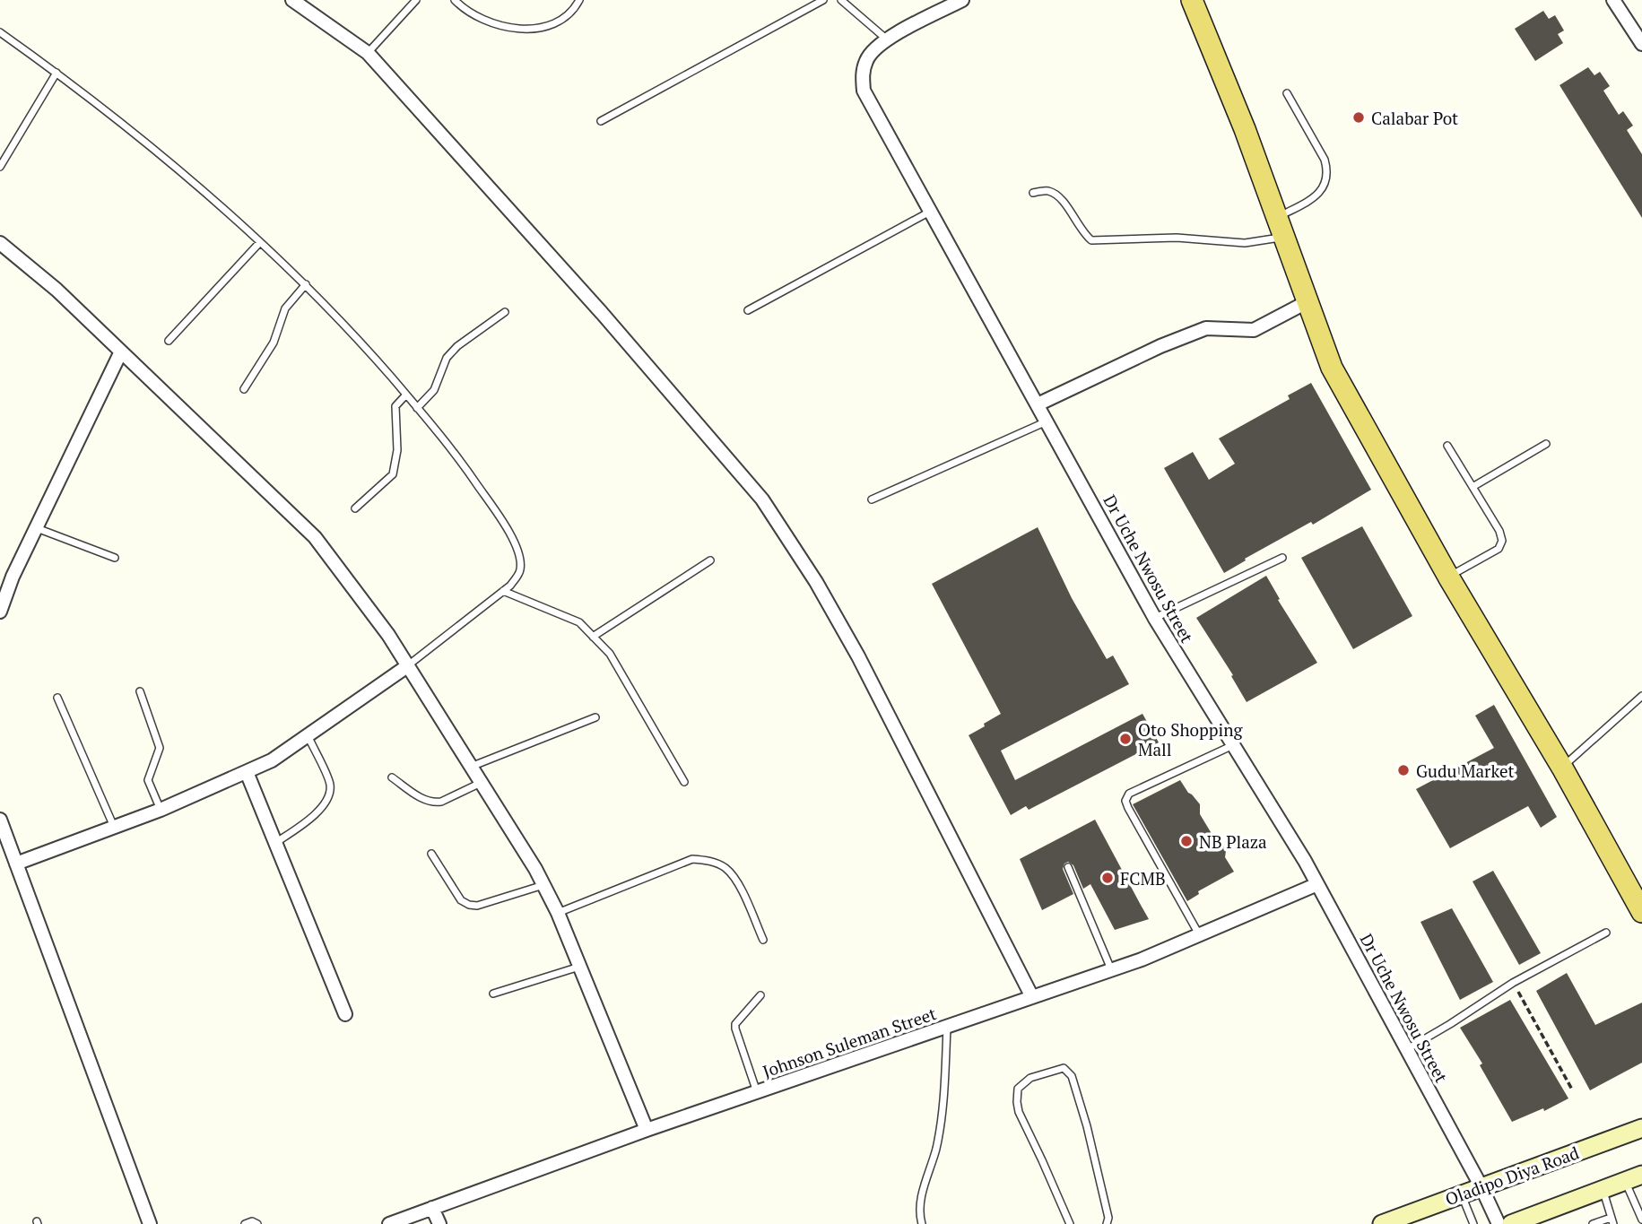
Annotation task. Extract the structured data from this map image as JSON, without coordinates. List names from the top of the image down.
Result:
{
  "streets": {
    "main road": ["Oladipo Diya Road"],
    "street": ["Dr Uche Nwosu Street", "Johnson Suleman Street"]
  },
  "crossings": [
    ["Dr Uche Nwosu Street", "Johnson Suleman Street"],
    ["Dr Uche Nwosu Street", "Oladipo Diya Road"]
  ],
  "places": [
    "Calabar Pot",
    "Oto Shopping Mall",
    "Gudu Market",
    "NB Plaza",
    "FCMB"
  ]
}
